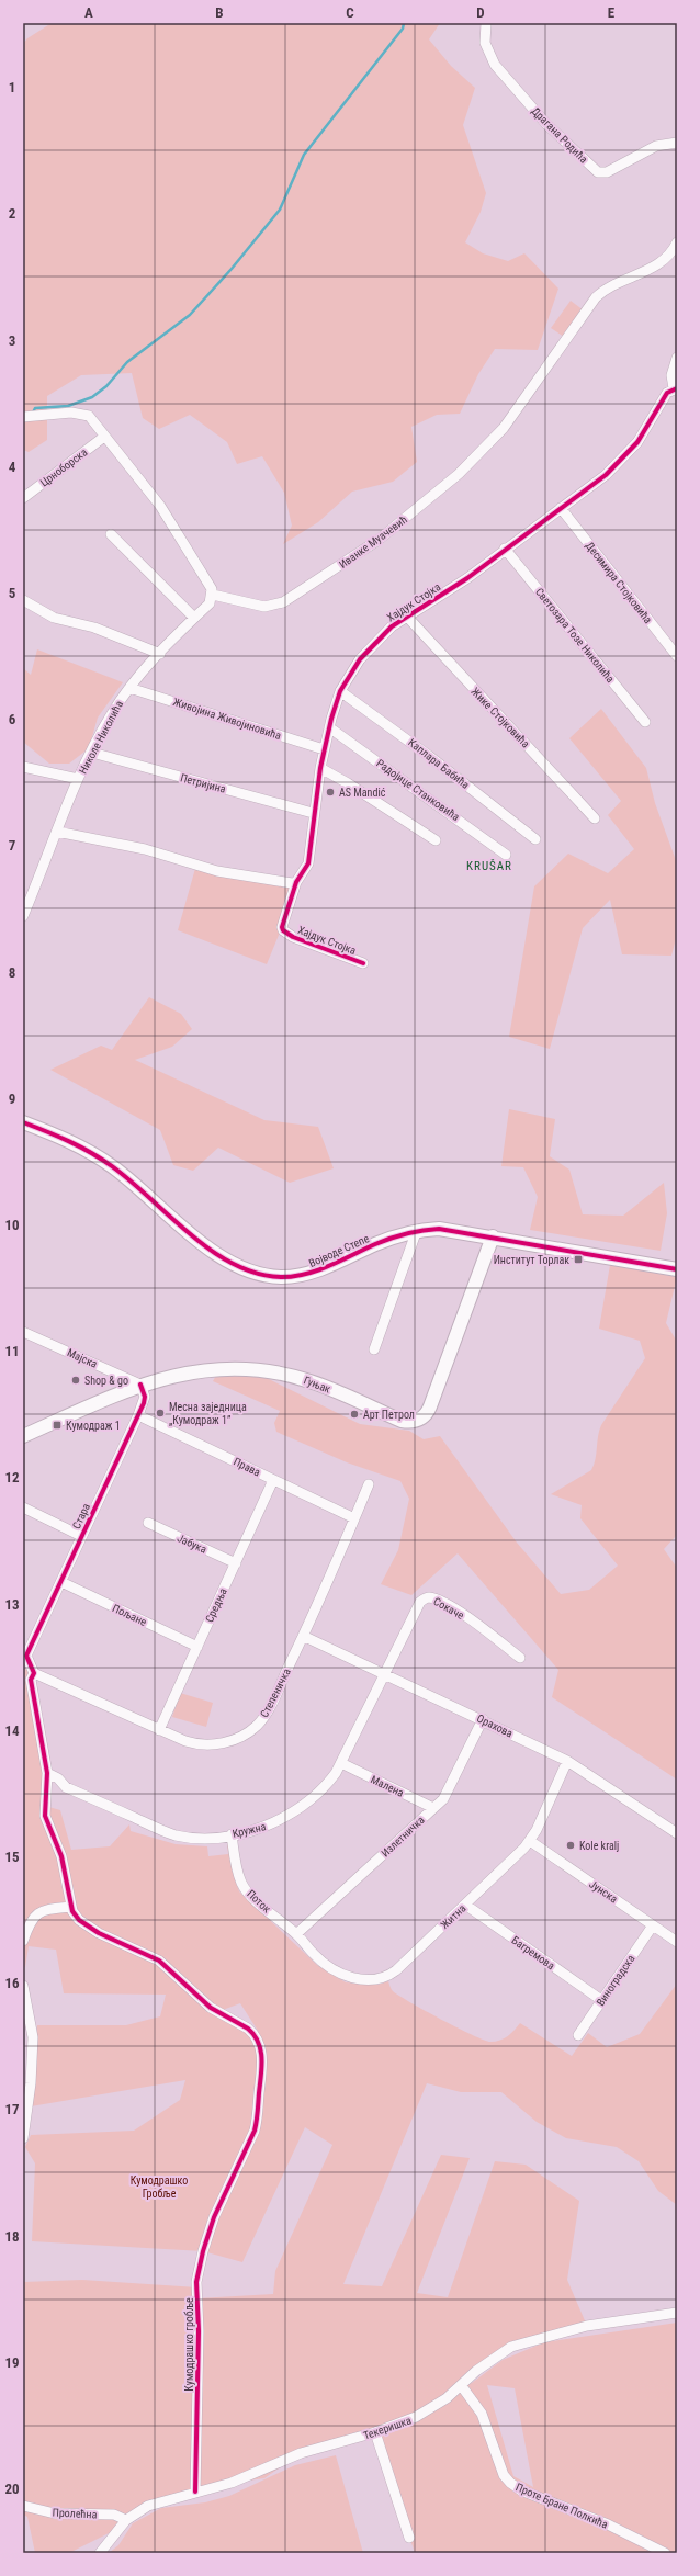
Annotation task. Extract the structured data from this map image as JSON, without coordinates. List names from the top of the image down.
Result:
{
  "streets": {
    "street": [
      "Драгана Родића",
      "Црноборска",
      "Иванке Муачевић",
      "Десимира Стојковића",
      "Хајдук Стојка",
      "Светозара Тозе Николића",
      "Жике Стојковића",
      "Живојина Живојиновића",
      "Николе Николића",
      "Каплара Бабића",
      "Петријина",
      "Радојице Станковића",
      "Војводе Степе",
      "Мајска",
      "Гуњак",
      "Права",
      "Стара",
      "Јабука",
      "Средња",
      "Сокаче",
      "Пољане",
      "Степеничка",
      "Орахова",
      "Малена",
      "Кружна",
      "Излетничка",
      "Јунска",
      "Поток",
      "Житна",
      "Багремова",
      "Виноградска",
      "Кумодрашко гробље",
      "Текеришка",
      "Проте Бране Полкића",
      "Пролећна"
    ]
  },
  "crossings": [
    ["Иванке Муачевић", "Николе Николића"],
    ["Десимира Стојковића", "Хајдук Стојка"],
    ["Хајдук Стојка", "Светозара Тозе Николића"],
    ["Хајдук Стојка", "Жике Стојковића"],
    ["Хајдук Стојка", "Живојина Живојиновића"],
    ["Хајдук Стојка", "Каплара Бабића"],
    ["Хајдук Стојка", "Петријина"],
    ["Хајдук Стојка", "Радојице Станковића"],
    ["Живојина Живојиновића", "Николе Николића"],
    ["Николе Николића", "Петријина"],
    ["Војводе Степе", "Гуњак"],
    ["Мајска", "Гуњак"],
    ["Мајска", "Стара"],
    ["Гуњак", "Стара"],
    ["Права", "Стара"],
    ["Права", "Средња"],
    ["Права", "Степеничка"],
    ["Стара", "Пољане"],
    ["Стара", "Степеничка"],
    ["Јабука", "Средња"],
    ["Средња", "Пољане"],
    ["Средња", "Степеничка"],
    ["Сокаче", "Орахова"],
    ["Сокаче", "Кружна"],
    ["Степеничка", "Орахова"],
    ["Орахова", "Кружна"],
    ["Орахова", "Излетничка"],
    ["Орахова", "Житна"],
    ["Малена", "Кружна"],
    ["Малена", "Излетничка"],
    ["Кружна", "Поток"],
    ["Излетничка", "Поток"],
    ["Излетничка", "Житна"],
    ["Јунска", "Житна"],
    ["Јунска", "Виноградска"],
    ["Поток", "Житна"],
    ["Житна", "Багремова"],
    ["Багремова", "Виноградска"],
    ["Кумодрашко гробље", "Текеришка"],
    ["Текеришка", "Проте Бране Полкића"],
    ["Текеришка", "Пролећна"]
  ],
  "districts": ["KRUŠAR"],
  "parks": ["Кумодрашко Гробље"],
  "places": {
    "other": [
      "AS Mandić",
      "Shop & go",
      "Месна заједница „Кумодраж 1”",
      "Арт Петрол",
      "Kole kralj"
    ],
    "transit": ["Институт Торлак", "Кумодраж 1"]
  },
  "grid": {
    "columns": [
      "A",
      "B",
      "C",
      "D",
      "E"
    ],
    "rows": [
      "1",
      "2",
      "3",
      "4",
      "5",
      "6",
      "7",
      "8",
      "9",
      "10",
      "11",
      "12",
      "13",
      "14",
      "15",
      "16",
      "17",
      "18",
      "19",
      "20"
    ]
  }
}
